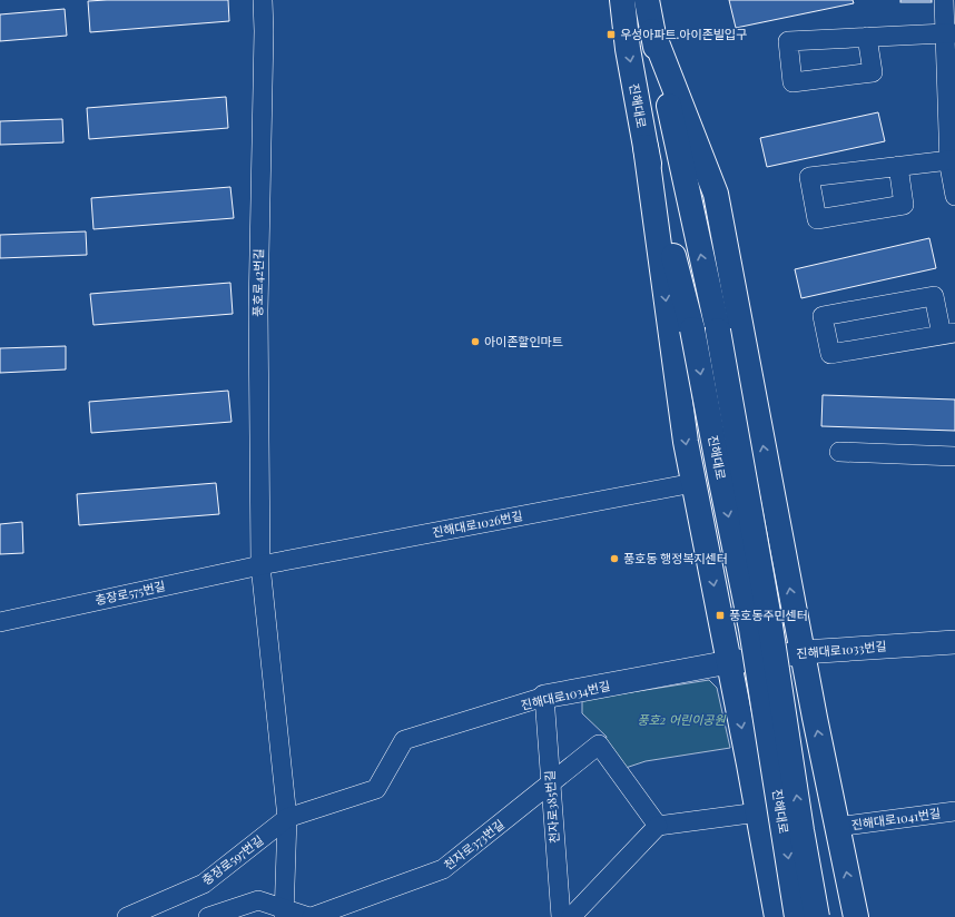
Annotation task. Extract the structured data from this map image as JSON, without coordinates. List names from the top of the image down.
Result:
{
  "streets": {
    "highway": ["진해대로"],
    "main road": ["진해대로1033번길", "진해대로1034번길"],
    "street": [
      "풍호로42번길",
      "진해대로1026번길",
      "충장로575번길",
      "천자로385번길",
      "진해대로1041번길",
      "천자로373번길",
      "충장로597번길"
    ]
  },
  "crossings": [
    ["풍호로42번길", "진해대로1026번길"],
    ["풍호로42번길", "충장로575번길"],
    ["진해대로1026번길", "충장로575번길"],
    ["진해대로1033번길", "진해대로1034번길"],
    ["진해대로1034번길", "천자로385번길"],
    ["진해대로1034번길", "충장로597번길"],
    ["천자로385번길", "천자로373번길"]
  ],
  "parks": ["풍호2 어린이공원"],
  "places": {
    "transit": ["우성아파트.아이존빌입구", "풍호동주민센터"],
    "other": ["아이존할인마트", "풍호동 행정복지센터"]
  }
}
